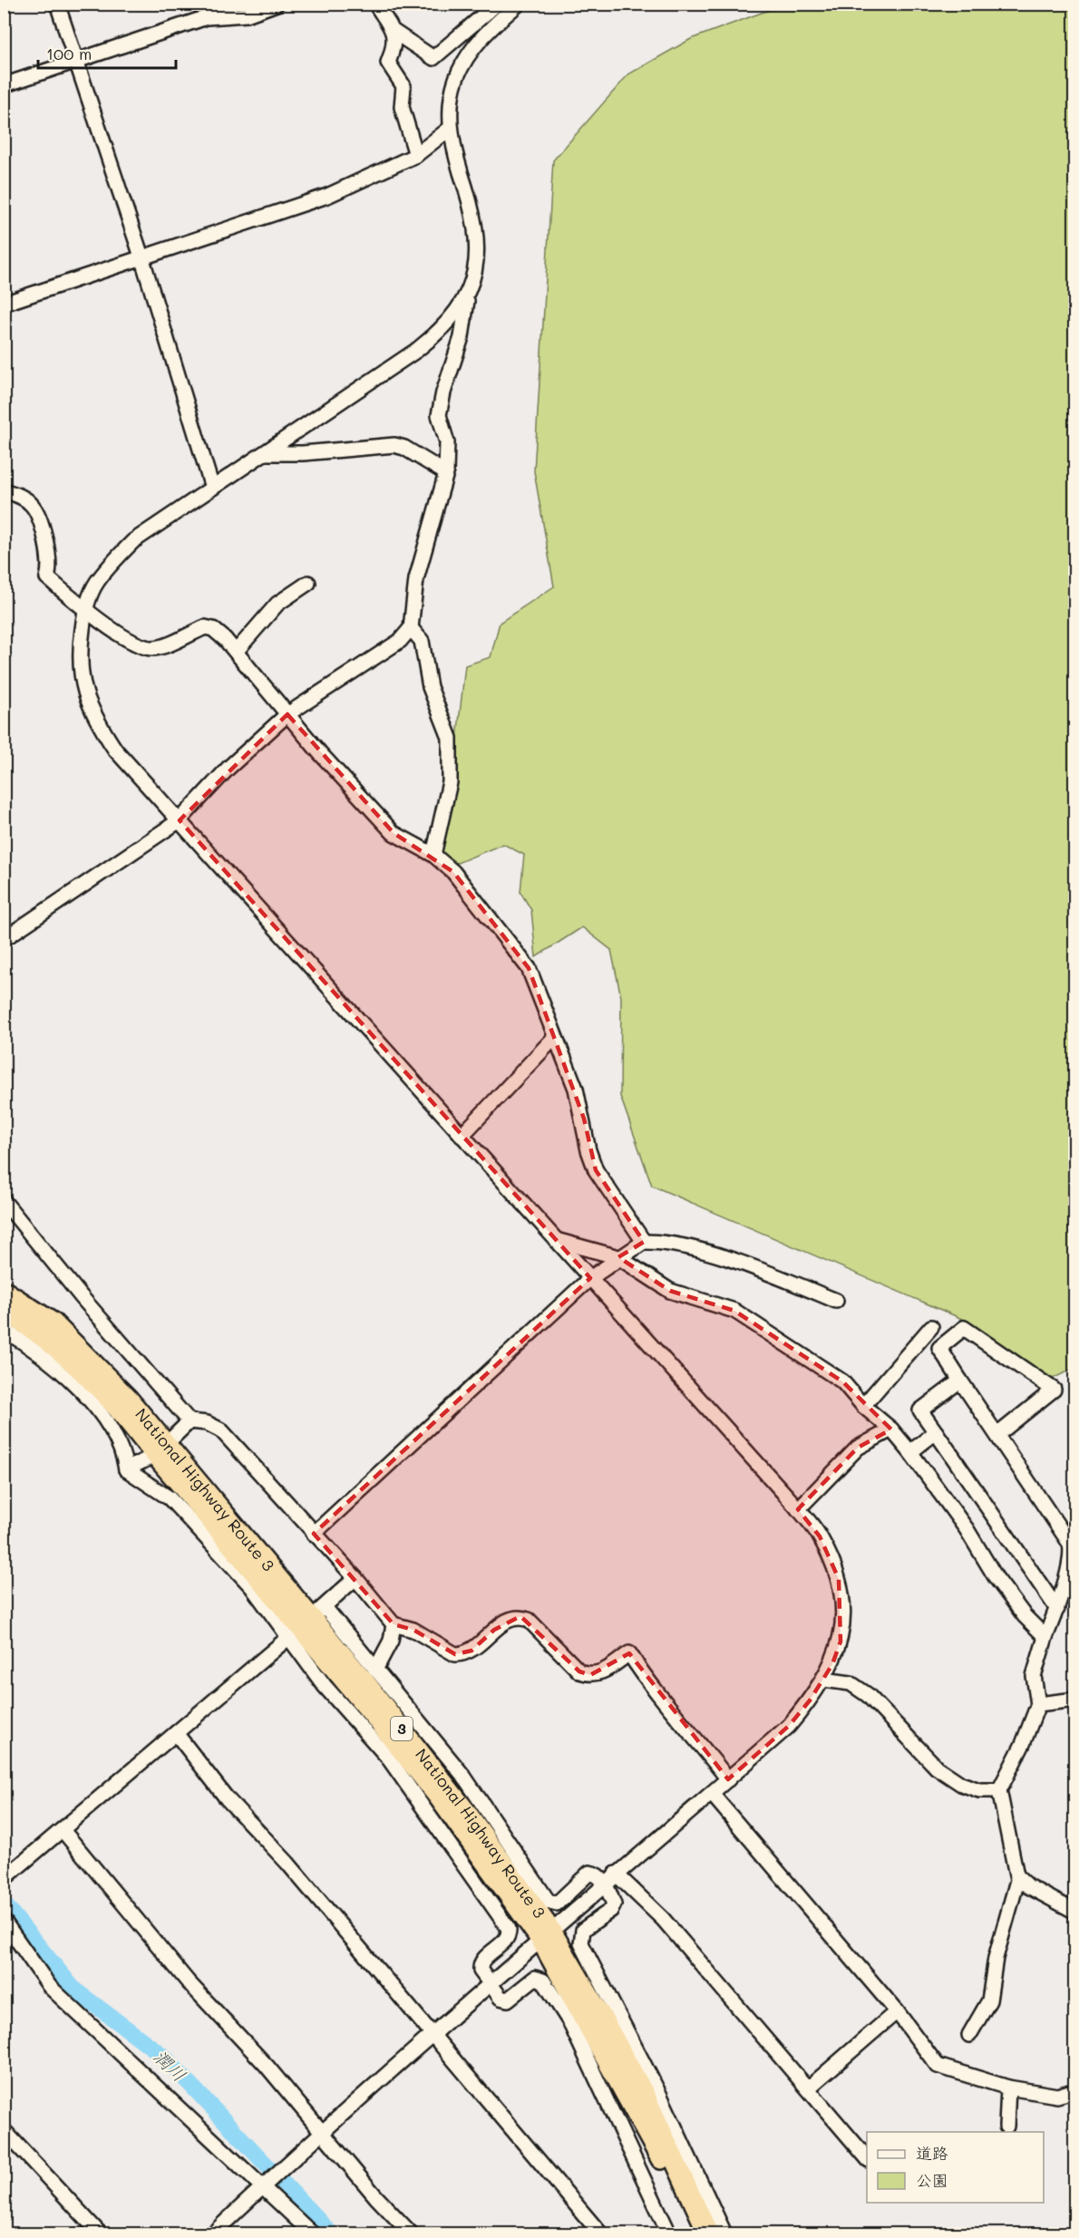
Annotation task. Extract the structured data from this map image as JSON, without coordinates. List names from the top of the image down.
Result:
{
  "streets": {
    "highway": ["National Highway Route 3", "3"]
  },
  "water": ["潤川"],
  "legend": ["道路", "公園"],
  "scale_bar": "100 m"
}
